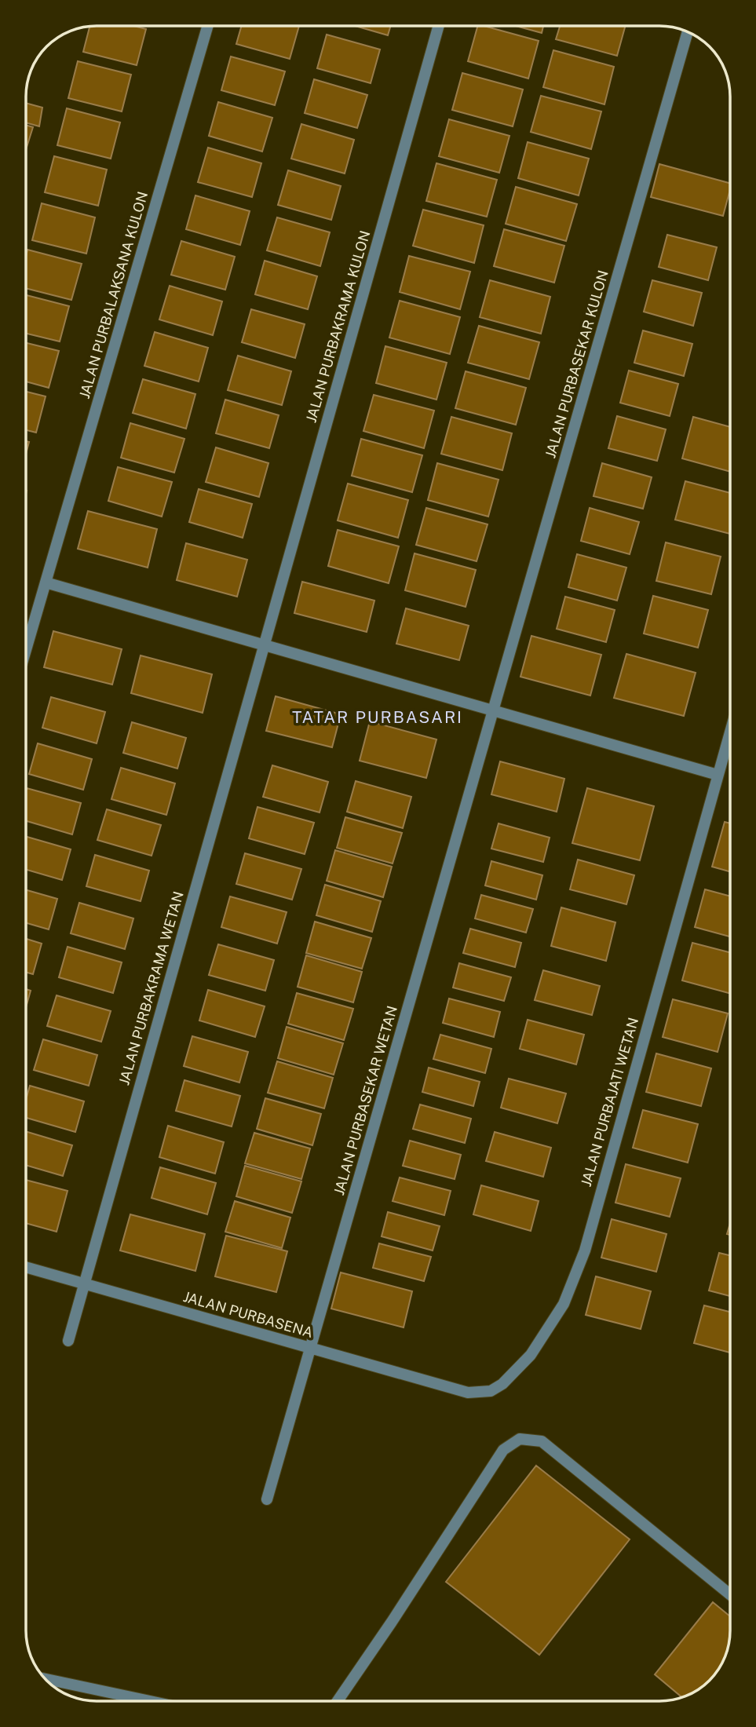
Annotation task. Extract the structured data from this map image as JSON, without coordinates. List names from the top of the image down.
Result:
{
  "streets": {
    "street": [
      "JALAN PURBALAKSANA KULON",
      "JALAN PURBAKRAMA KULON",
      "JALAN PURBASEKAR KULON",
      "JALAN PURBAKRAMA WETAN",
      "JALAN PURBASEKAR WETAN",
      "JALAN PURBAJATI WETAN",
      "JALAN PURBASENA"
    ]
  },
  "crossings": [
    ["JALAN PURBAKRAMA KULON", "JALAN PURBAKRAMA WETAN"],
    ["JALAN PURBASEKAR KULON", "JALAN PURBASEKAR WETAN"],
    ["JALAN PURBAKRAMA WETAN", "JALAN PURBASENA"],
    ["JALAN PURBASEKAR WETAN", "JALAN PURBASENA"],
    ["JALAN PURBAJATI WETAN", "JALAN PURBASENA"]
  ],
  "districts": ["TATAR PURBASARI"]
}
